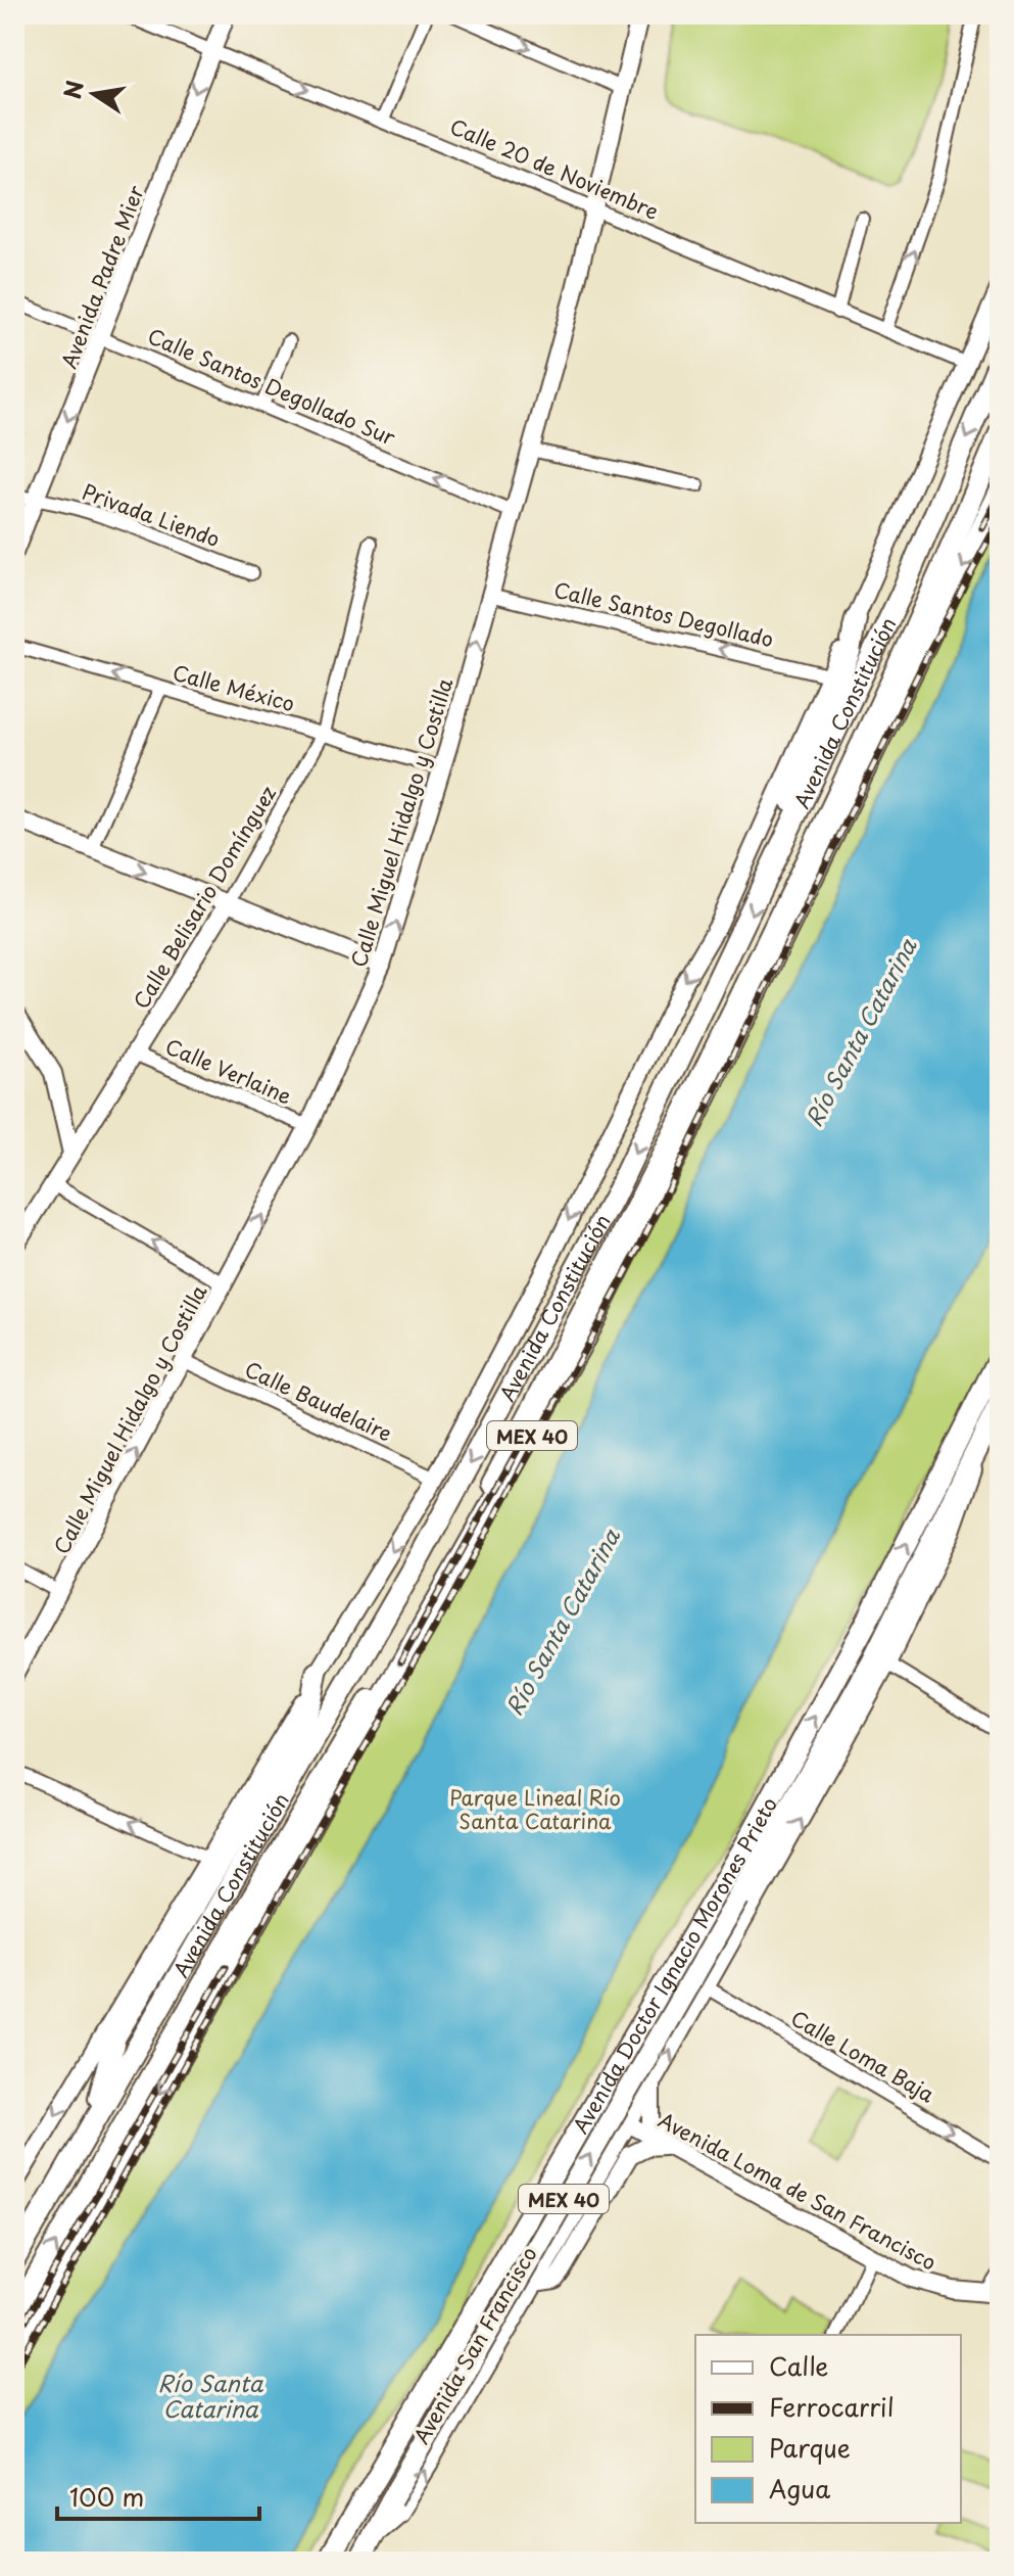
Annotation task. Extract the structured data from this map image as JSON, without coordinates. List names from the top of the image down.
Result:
{
  "streets": {
    "main road": ["Avenida Constitución", "MEX 40", "Avenida Doctor Ignacio Morones Prieto"],
    "street": [
      "Calle 20 de Noviembre",
      "Avenida Padre Mier",
      "Calle Santos Degollado Sur",
      "Privada Liendo",
      "Calle Santos Degollado",
      "Calle México",
      "Calle Miguel Hidalgo y Costilla",
      "Calle Belisario Domínguez",
      "Calle Verlaine",
      "Calle Baudelaire",
      "Calle Loma Baja",
      "Avenida Loma de San Francisco",
      "Avenida San Francisco"
    ]
  },
  "crossings": [
    ["Calle 20 de Noviembre", "Avenida Padre Mier"],
    ["Calle 20 de Noviembre", "Avenida Constitución"],
    ["Calle 20 de Noviembre", "Calle Miguel Hidalgo y Costilla"],
    ["Avenida Padre Mier", "Calle Santos Degollado Sur"],
    ["Avenida Padre Mier", "Privada Liendo"],
    ["Calle Santos Degollado Sur", "Calle Miguel Hidalgo y Costilla"],
    ["Calle Santos Degollado", "Avenida Constitución"],
    ["Calle Santos Degollado", "Calle Miguel Hidalgo y Costilla"],
    ["Calle México", "Calle Miguel Hidalgo y Costilla"],
    ["Calle México", "Calle Belisario Domínguez"],
    ["Avenida Constitución", "Calle Baudelaire"],
    ["Calle Miguel Hidalgo y Costilla", "Calle Verlaine"],
    ["Calle Miguel Hidalgo y Costilla", "Calle Baudelaire"],
    ["Calle Belisario Domínguez", "Calle Verlaine"],
    ["Avenida Doctor Ignacio Morones Prieto", "Calle Loma Baja"],
    ["Avenida Doctor Ignacio Morones Prieto", "Avenida Loma de San Francisco"],
    ["Avenida Doctor Ignacio Morones Prieto", "Avenida San Francisco"],
    ["Avenida Loma de San Francisco", "Avenida San Francisco"]
  ],
  "one_way": [
    "Avenida Padre Mier",
    "Calle Santos Degollado Sur",
    "Calle Santos Degollado",
    "Calle Miguel Hidalgo y Costilla",
    "Calle Loma Baja",
    "Avenida San Francisco"
  ],
  "water": ["Río Santa Catarina"],
  "parks": ["Parque Lineal Río Santa Catarina"],
  "legend": [
    "Calle",
    "Ferrocarril",
    "Parque",
    "Agua"
  ],
  "scale_bar": "100 m",
  "north": "left"
}
